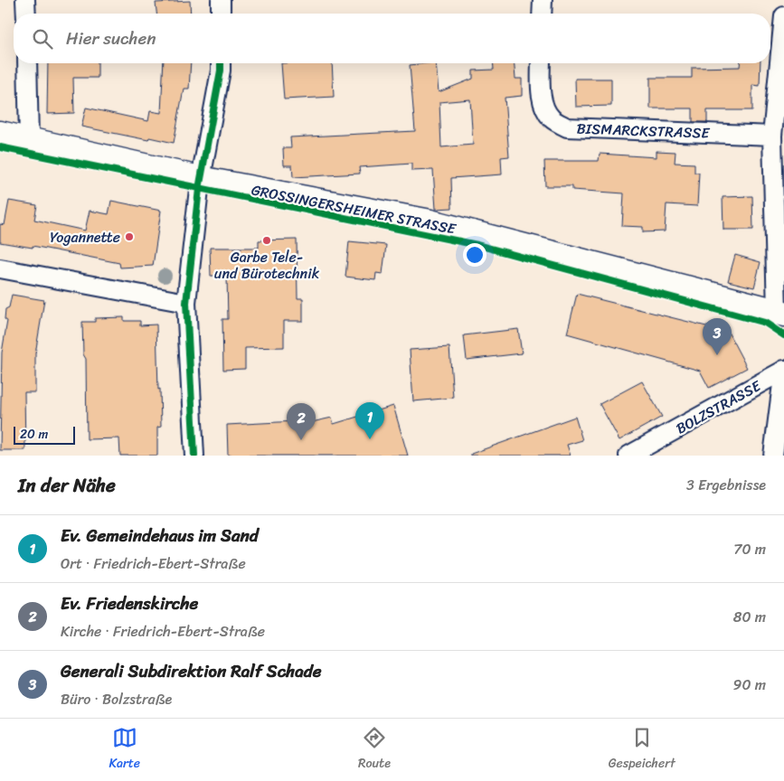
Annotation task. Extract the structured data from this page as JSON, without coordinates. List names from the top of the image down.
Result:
{
  "streets": {
    "main road": ["GROSSINGERSHEIMER STRASSE"],
    "street": ["BISMARCKSTRASSE", "BOLZSTRASSE"]
  },
  "places": ["Yogannette", "Garbe Tele- und Bürotechnik"],
  "scale_bar": "20 m",
  "page": {
    "search": "Hier suchen",
    "pins": ["3", "1", "2"],
    "scale": "20 m",
    "heading": ["In der Nähe", "3 Ergebnisse"],
    "list": [
      {
        "mark": "1",
        "name": "Ev. Gemeindehaus im Sand",
        "note": "Ort · Friedrich-Ebert-Straße",
        "value": "70 m"
      },
      {
        "mark": "2",
        "name": "Ev. Friedenskirche",
        "note": "Kirche · Friedrich-Ebert-Straße",
        "value": "80 m"
      },
      {
        "mark": "3",
        "name": "Generali Subdirektion Ralf Schade",
        "note": "Büro · Bolzstraße",
        "value": "90 m"
      }
    ],
    "nav": ["Karte", "Route", "Gespeichert"]
  }
}
